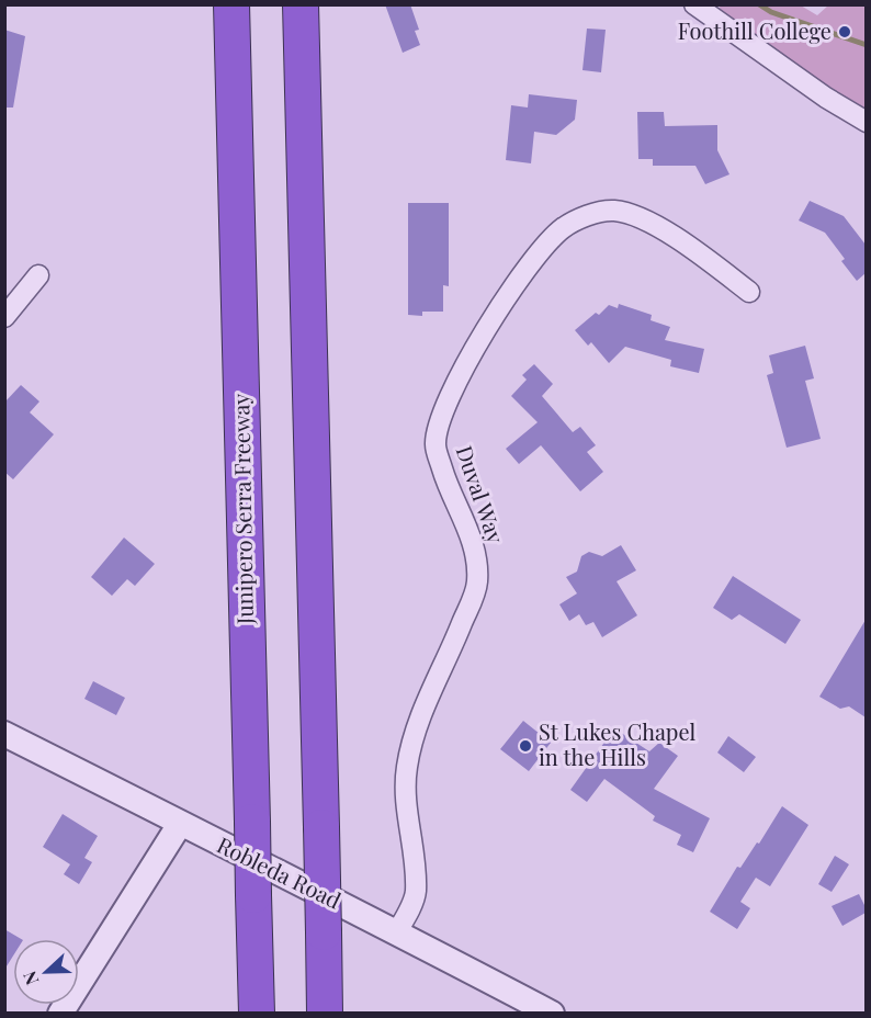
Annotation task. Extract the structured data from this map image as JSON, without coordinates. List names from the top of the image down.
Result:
{
  "streets": {
    "highway": ["Junipero Serra Freeway"],
    "street": ["Duval Way", "Robleda Road"]
  },
  "crossings": [
    ["Duval Way", "Robleda Road"]
  ],
  "places": ["Foothill College", "St Lukes Chapel in the Hills"],
  "north": "left"
}
